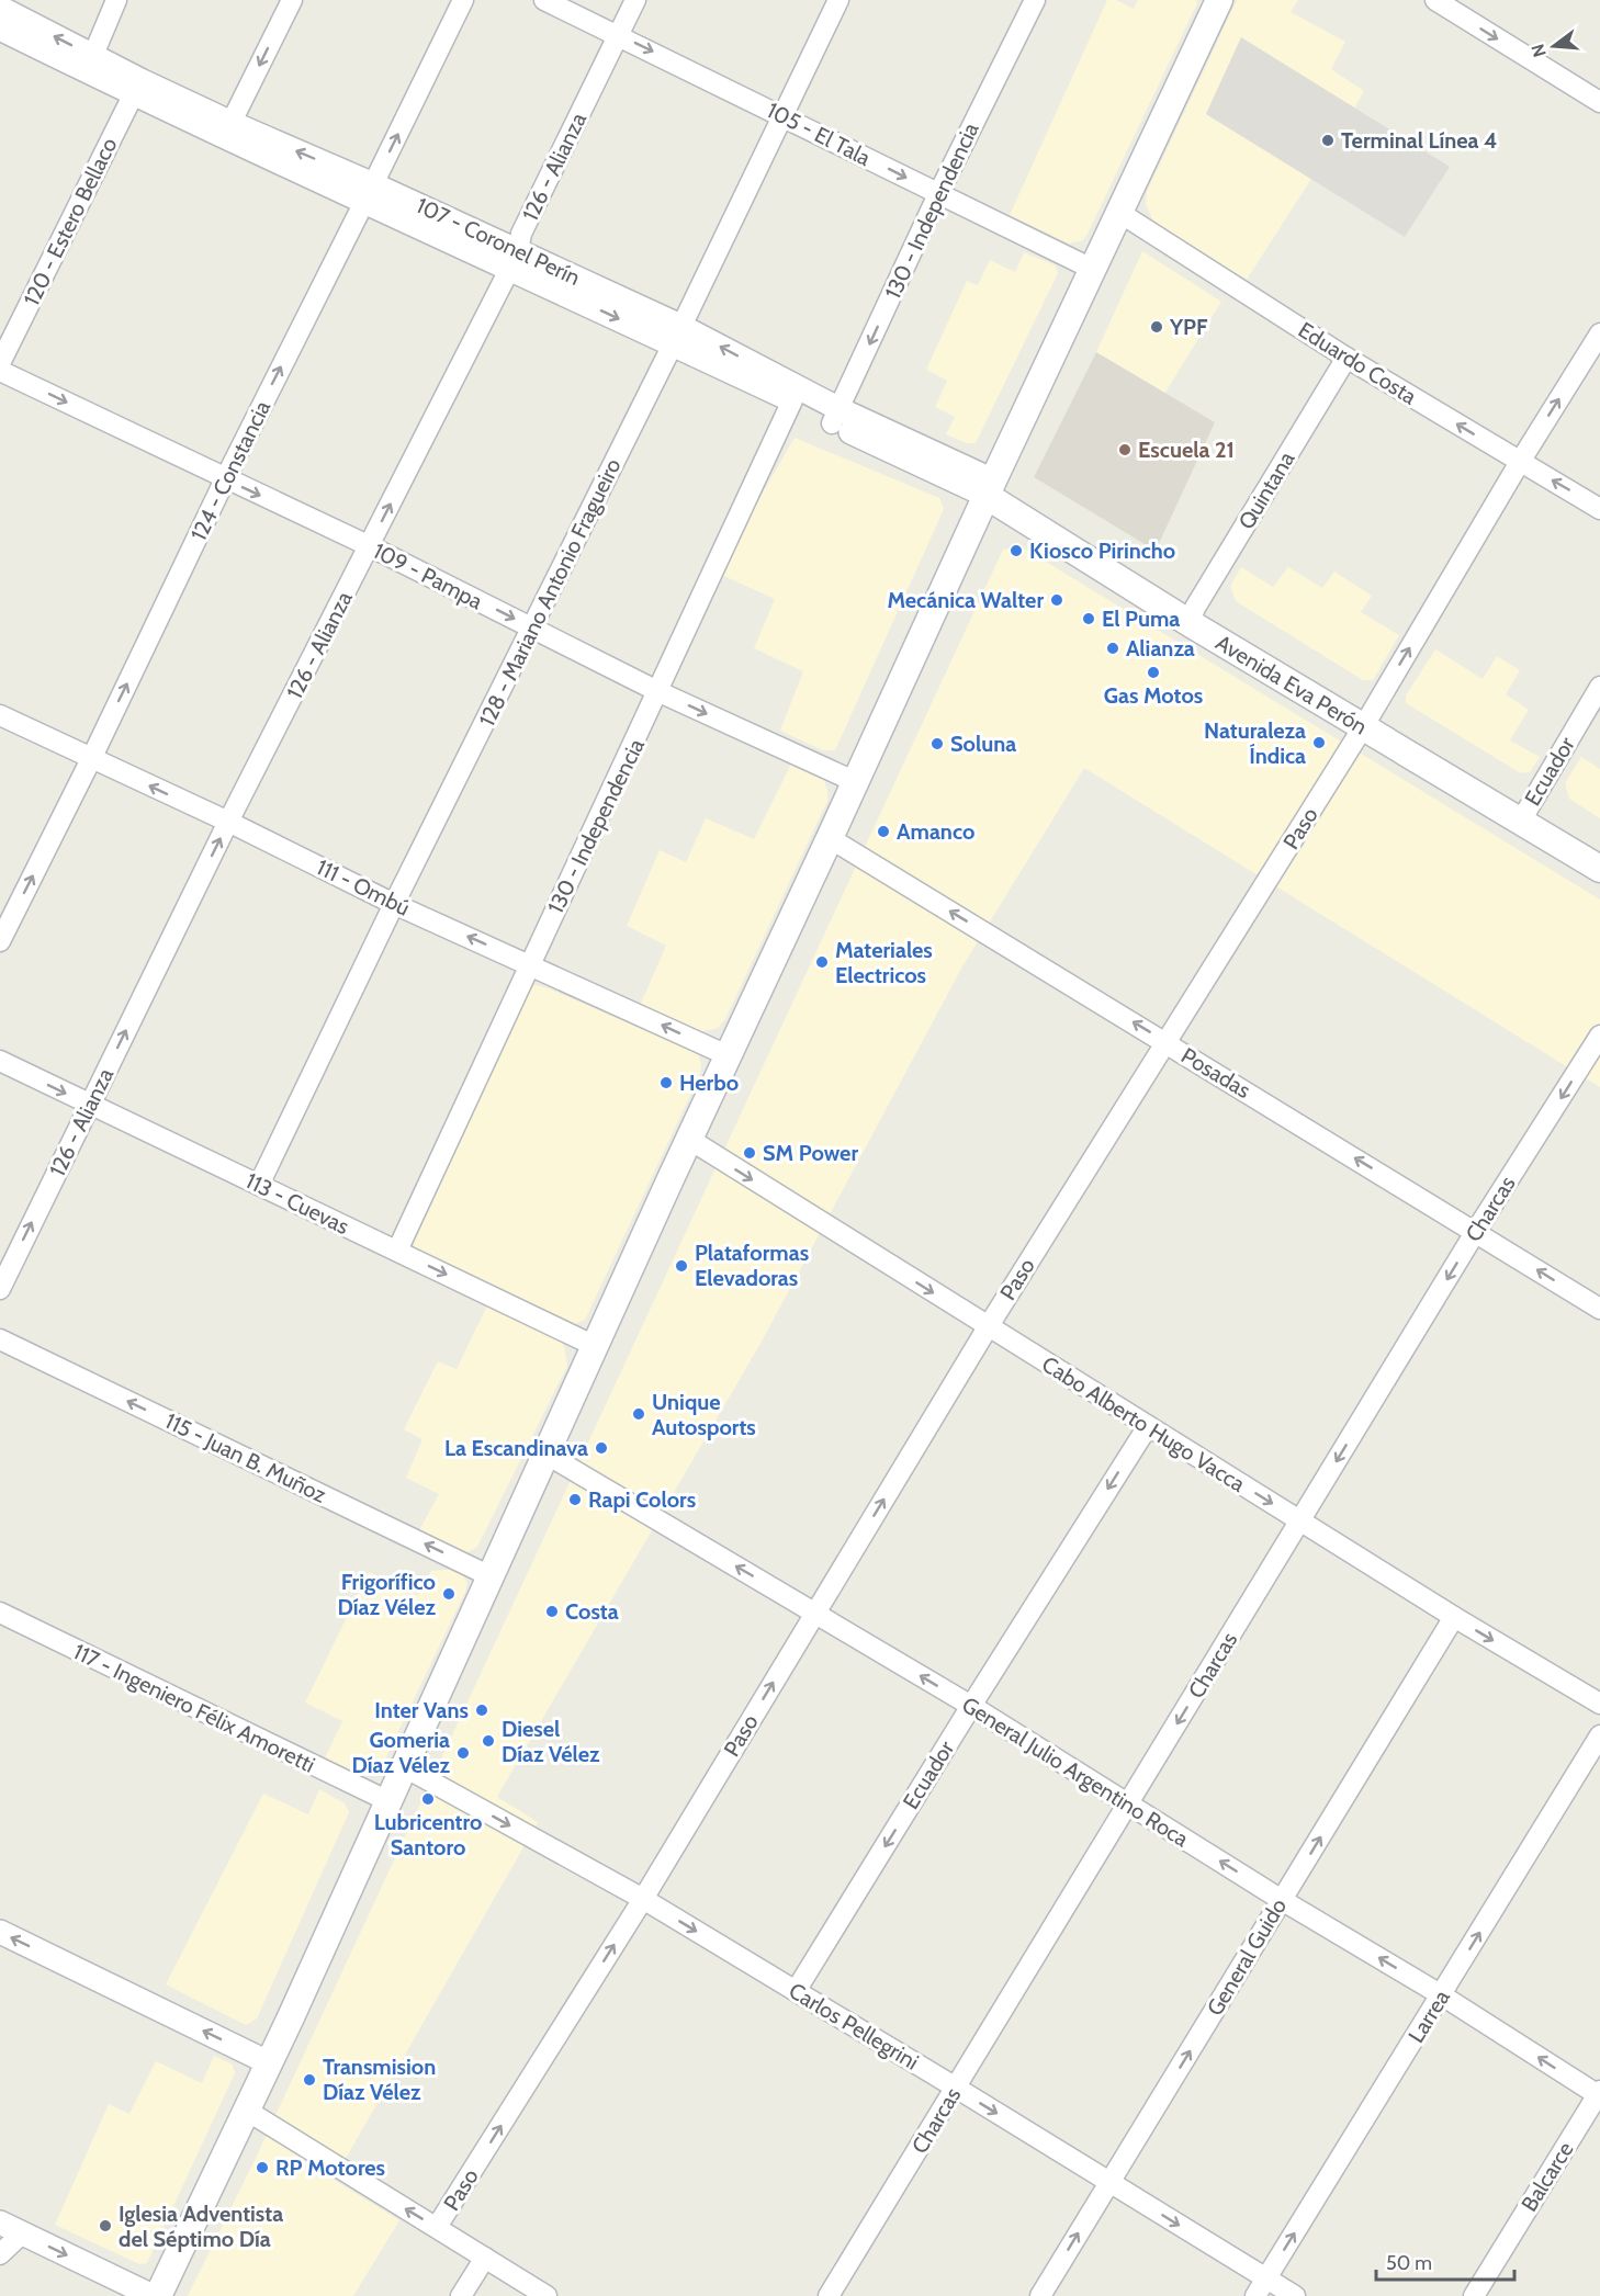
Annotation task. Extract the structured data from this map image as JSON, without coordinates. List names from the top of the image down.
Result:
{
  "streets": {
    "main road": ["Avenida Eva Perón"],
    "street": [
      "105 - El Tala",
      "126 - Alianza",
      "130 - Independencia",
      "120 - Estero Bellaco",
      "107 - Coronel Perín",
      "Eduardo Costa",
      "124 - Constancia",
      "Quintana",
      "109 - Pampa",
      "128 - Mariano Antonio Fragueiro",
      "Ecuador",
      "Paso",
      "111 - Ombú",
      "Posadas",
      "113 - Cuevas",
      "Charcas",
      "Cabo Alberto Hugo Vacca",
      "115 - Juan B. Muñoz",
      "117 - Ingeniero Félix Amoretti",
      "General Julio Argentino Roca",
      "General Guido",
      "Larrea",
      "Carlos Pellegrini",
      "Balcarce"
    ]
  },
  "crossings": [
    ["105 - El Tala", "126 - Alianza"],
    ["105 - El Tala", "130 - Independencia"],
    ["105 - El Tala", "128 - Mariano Antonio Fragueiro"],
    ["126 - Alianza", "107 - Coronel Perín"],
    ["126 - Alianza", "109 - Pampa"],
    ["126 - Alianza", "111 - Ombú"],
    ["126 - Alianza", "113 - Cuevas"],
    ["130 - Independencia", "107 - Coronel Perín"],
    ["130 - Independencia", "109 - Pampa"],
    ["130 - Independencia", "111 - Ombú"],
    ["130 - Independencia", "113 - Cuevas"],
    ["120 - Estero Bellaco", "107 - Coronel Perín"],
    ["107 - Coronel Perín", "124 - Constancia"],
    ["107 - Coronel Perín", "128 - Mariano Antonio Fragueiro"],
    ["107 - Coronel Perín", "Avenida Eva Perón"],
    ["Eduardo Costa", "Quintana"],
    ["Eduardo Costa", "Paso"],
    ["124 - Constancia", "109 - Pampa"],
    ["124 - Constancia", "111 - Ombú"],
    ["Quintana", "Avenida Eva Perón"],
    ["109 - Pampa", "128 - Mariano Antonio Fragueiro"],
    ["128 - Mariano Antonio Fragueiro", "111 - Ombú"],
    ["128 - Mariano Antonio Fragueiro", "113 - Cuevas"],
    ["Avenida Eva Perón", "Ecuador"],
    ["Avenida Eva Perón", "Paso"],
    ["Ecuador", "Cabo Alberto Hugo Vacca"],
    ["Ecuador", "General Julio Argentino Roca"],
    ["Ecuador", "Carlos Pellegrini"],
    ["Paso", "Posadas"],
    ["Paso", "Cabo Alberto Hugo Vacca"],
    ["Paso", "General Julio Argentino Roca"],
    ["Paso", "Carlos Pellegrini"],
    ["Posadas", "Charcas"],
    ["Charcas", "Cabo Alberto Hugo Vacca"],
    ["Charcas", "General Julio Argentino Roca"],
    ["Charcas", "Carlos Pellegrini"],
    ["Cabo Alberto Hugo Vacca", "General Guido"],
    ["General Julio Argentino Roca", "General Guido"],
    ["General Julio Argentino Roca", "Larrea"],
    ["General Julio Argentino Roca", "Balcarce"],
    ["General Guido", "Carlos Pellegrini"],
    ["Larrea", "Carlos Pellegrini"]
  ],
  "one_way": [
    "105 - El Tala",
    "126 - Alianza",
    "Eduardo Costa",
    "124 - Constancia",
    "109 - Pampa",
    "Ecuador",
    "Paso",
    "111 - Ombú",
    "Posadas",
    "113 - Cuevas",
    "Charcas",
    "Cabo Alberto Hugo Vacca",
    "115 - Juan B. Muñoz",
    "General Julio Argentino Roca",
    "General Guido",
    "Larrea",
    "Carlos Pellegrini"
  ],
  "places": [
    "Terminal Línea 4",
    "YPF",
    "Escuela 21",
    "Kiosco Pirincho",
    "Mecánica Walter",
    "El Puma",
    "Alianza",
    "Gas Motos",
    "Naturaleza Índica",
    "Soluna",
    "Amanco",
    "Materiales Electricos",
    "Herbo",
    "SM Power",
    "Plataformas Elevadoras",
    "Unique Autosports",
    "La Escandinava",
    "Rapi Colors",
    "Frigorífico Díaz Vélez",
    "Costa",
    "Inter Vans",
    "Diesel Díaz Vélez",
    "Gomeria Díaz Vélez",
    "Lubricentro Santoro",
    "Transmision Díaz Vélez",
    "RP Motores",
    "Iglesia Adventista del Séptimo Día"
  ],
  "scale_bar": "50 m",
  "north": "left"
}
